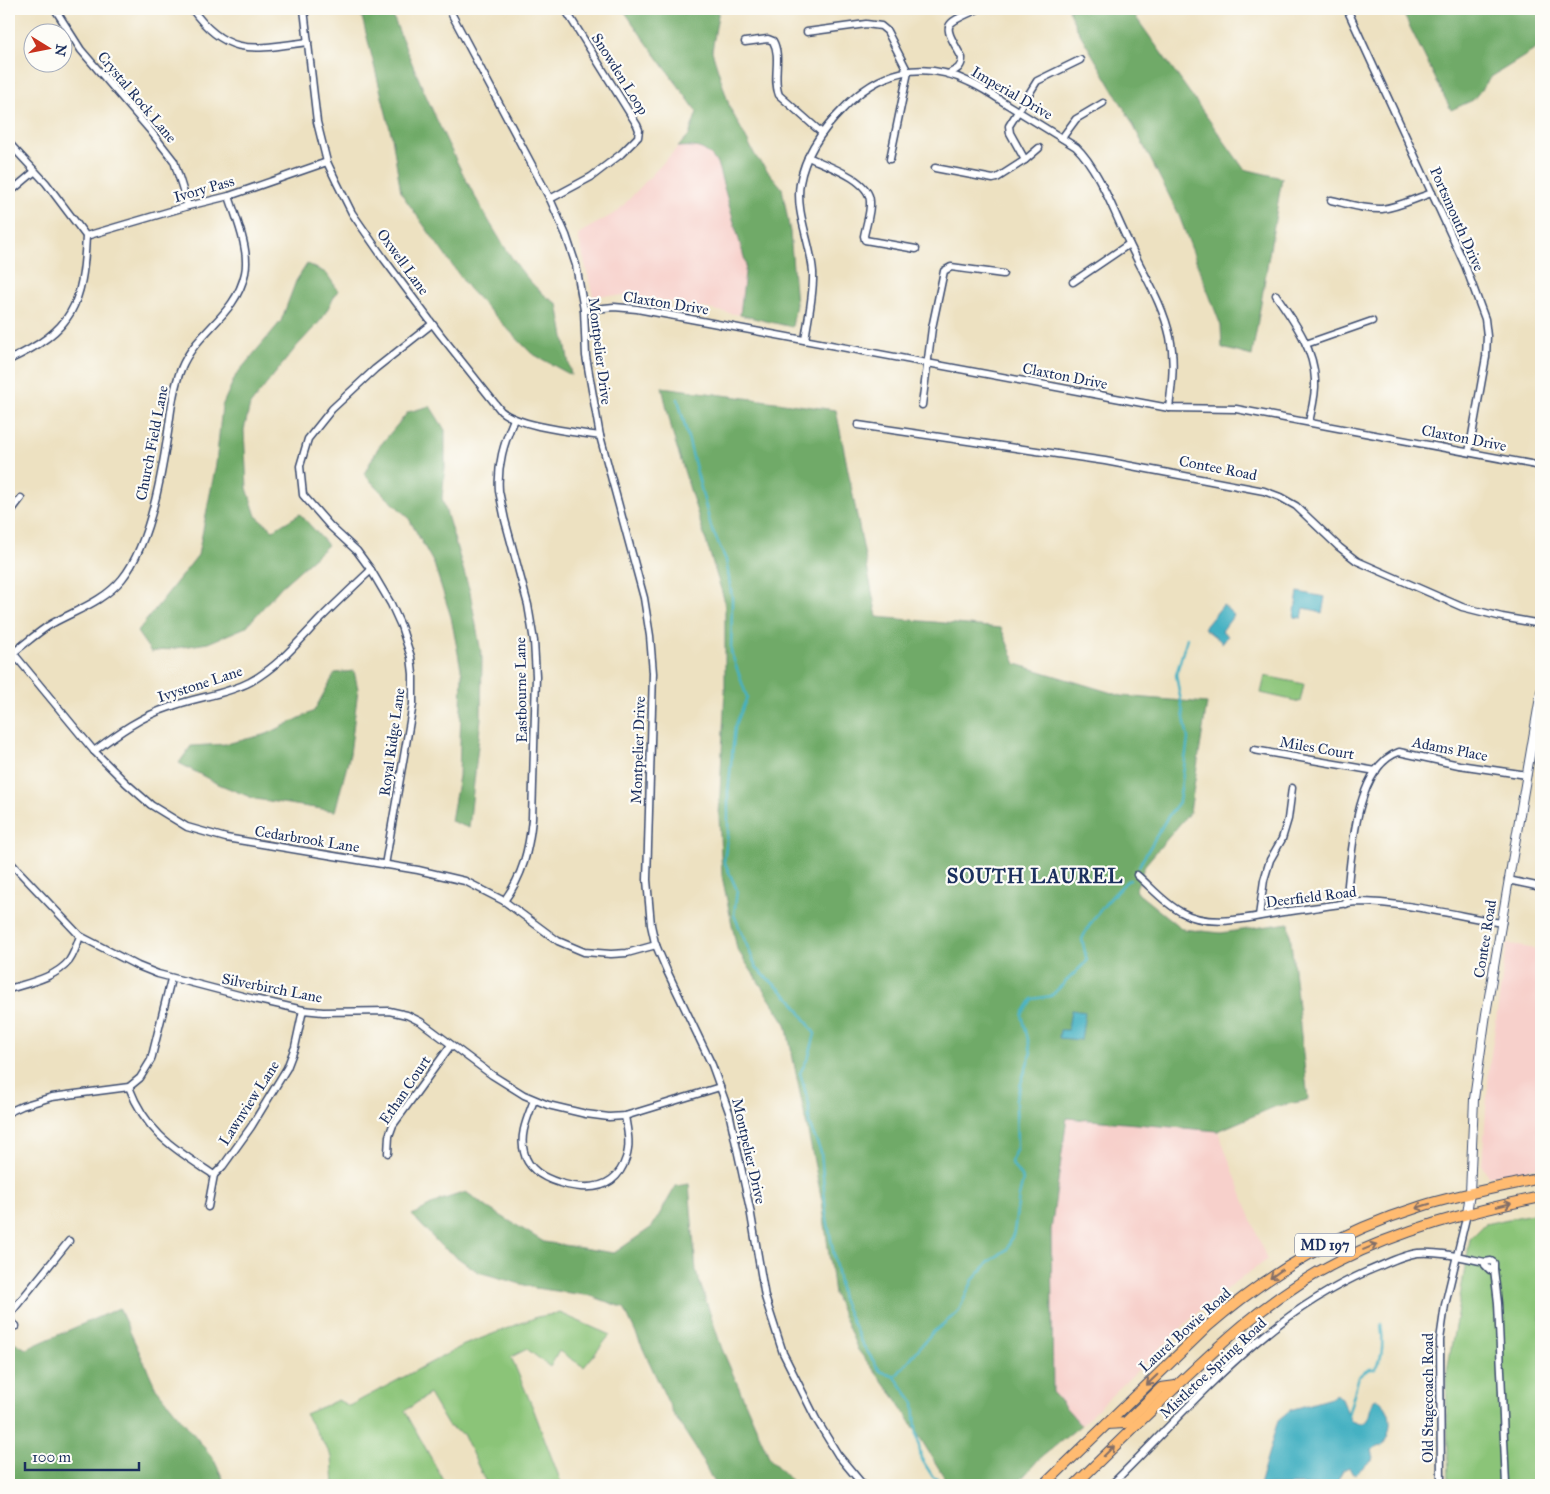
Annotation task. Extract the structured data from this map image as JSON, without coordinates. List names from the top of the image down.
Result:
{
  "streets": {
    "main road": ["MD 197", "Laurel Bowie Road"],
    "street": [
      "Snowden Loop",
      "Imperial Drive",
      "Crystal Rock Lane",
      "Ivory Pass",
      "Portsmouth Drive",
      "Oxwell Lane",
      "Claxton Drive",
      "Montpelier Drive",
      "Church Field Lane",
      "Contee Road",
      "Ivystone Lane",
      "Eastbourne Lane",
      "Royal Ridge Lane",
      "Miles Court",
      "Adams Place",
      "Cedarbrook Lane",
      "Deerfield Road",
      "Silverbirch Lane",
      "Ethan Court",
      "Lawnview Lane",
      "Mistletoe Spring Road",
      "Old Stagecoach Road"
    ]
  },
  "crossings": [
    ["Snowden Loop", "Montpelier Drive"],
    ["Imperial Drive", "Claxton Drive"],
    ["Crystal Rock Lane", "Ivory Pass"],
    ["Ivory Pass", "Oxwell Lane"],
    ["Ivory Pass", "Church Field Lane"],
    ["Portsmouth Drive", "Claxton Drive"],
    ["Oxwell Lane", "Montpelier Drive"],
    ["Oxwell Lane", "Eastbourne Lane"],
    ["Oxwell Lane", "Royal Ridge Lane"],
    ["Claxton Drive", "Montpelier Drive"],
    ["Montpelier Drive", "Cedarbrook Lane"],
    ["Montpelier Drive", "Silverbirch Lane"],
    ["Church Field Lane", "Cedarbrook Lane"],
    ["Contee Road", "Adams Place"],
    ["Contee Road", "Deerfield Road"],
    ["Contee Road", "Laurel Bowie Road"],
    ["Contee Road", "Old Stagecoach Road"],
    ["Ivystone Lane", "Royal Ridge Lane"],
    ["Ivystone Lane", "Cedarbrook Lane"],
    ["Eastbourne Lane", "Cedarbrook Lane"],
    ["Royal Ridge Lane", "Cedarbrook Lane"],
    ["Miles Court", "Adams Place"],
    ["Adams Place", "Deerfield Road"],
    ["Silverbirch Lane", "Ethan Court"],
    ["Silverbirch Lane", "Lawnview Lane"],
    ["MD 197", "Old Stagecoach Road"],
    ["Laurel Bowie Road", "Old Stagecoach Road"],
    ["Mistletoe Spring Road", "Old Stagecoach Road"]
  ],
  "districts": ["SOUTH LAUREL"],
  "scale_bar": "100 m",
  "north": "right"
}
